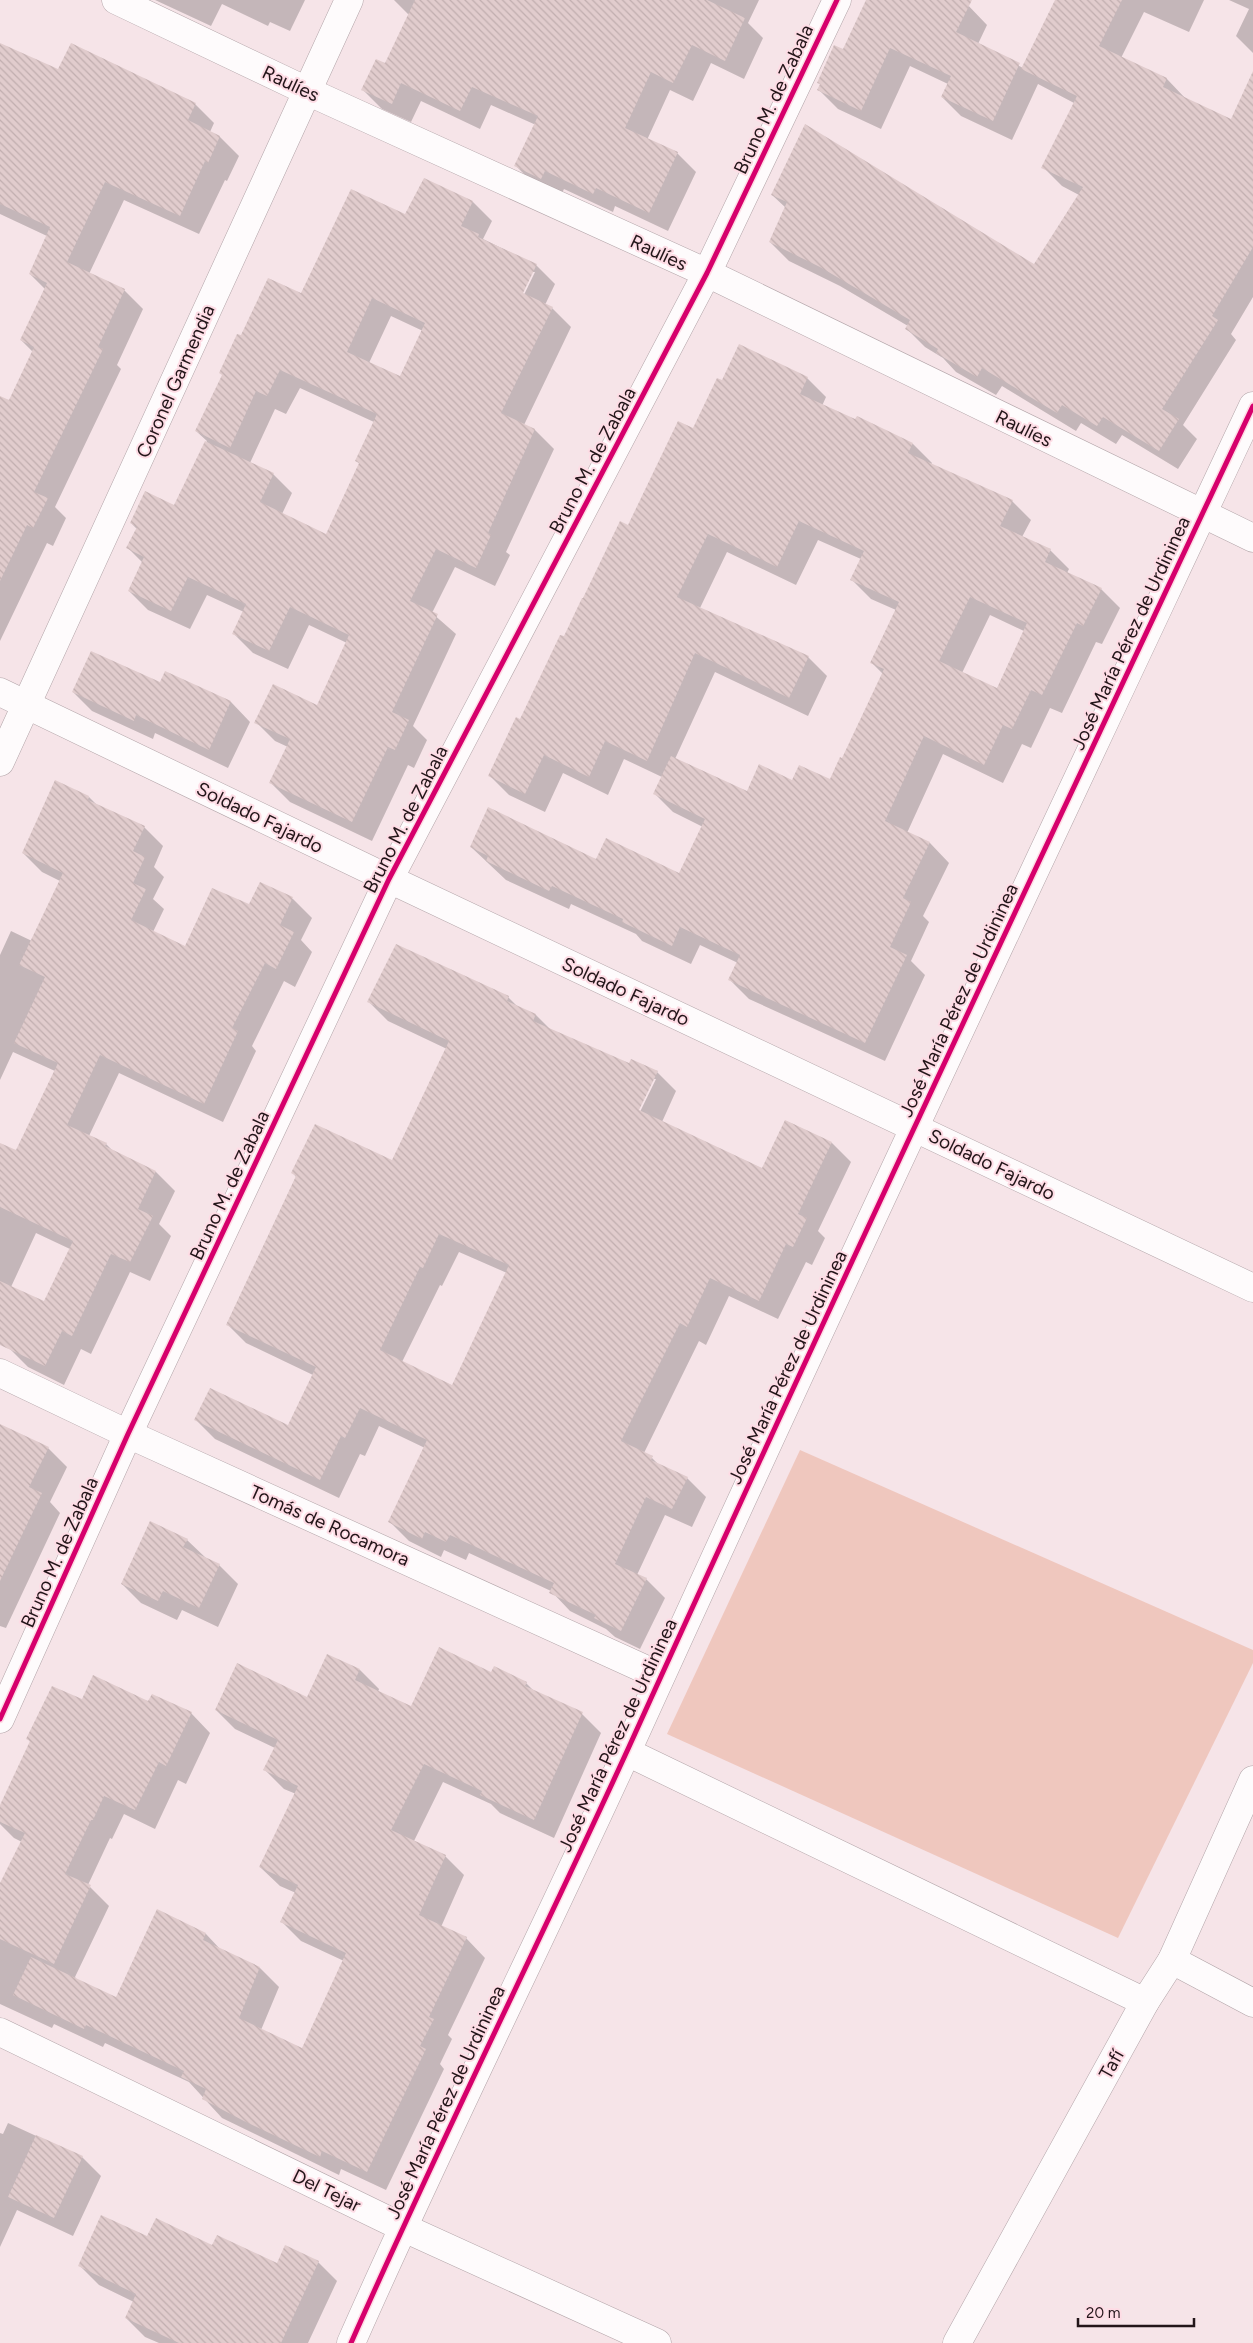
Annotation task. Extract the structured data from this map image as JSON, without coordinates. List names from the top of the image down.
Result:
{
  "streets": {
    "street": [
      "Raulíes",
      "Bruno M. de Zabala",
      "Coronel Garmendia",
      "José María Pérez de Urdininea",
      "Soldado Fajardo",
      "Tomás de Rocamora",
      "Tafí",
      "Del Tejar"
    ]
  },
  "crossings": [
    ["Raulíes", "Bruno M. de Zabala"],
    ["Raulíes", "Coronel Garmendia"],
    ["Raulíes", "José María Pérez de Urdininea"],
    ["Bruno M. de Zabala", "Soldado Fajardo"],
    ["Bruno M. de Zabala", "Tomás de Rocamora"],
    ["Coronel Garmendia", "Soldado Fajardo"],
    ["José María Pérez de Urdininea", "Soldado Fajardo"],
    ["José María Pérez de Urdininea", "Tomás de Rocamora"],
    ["José María Pérez de Urdininea", "Del Tejar"]
  ],
  "scale_bar": "20 m"
}
